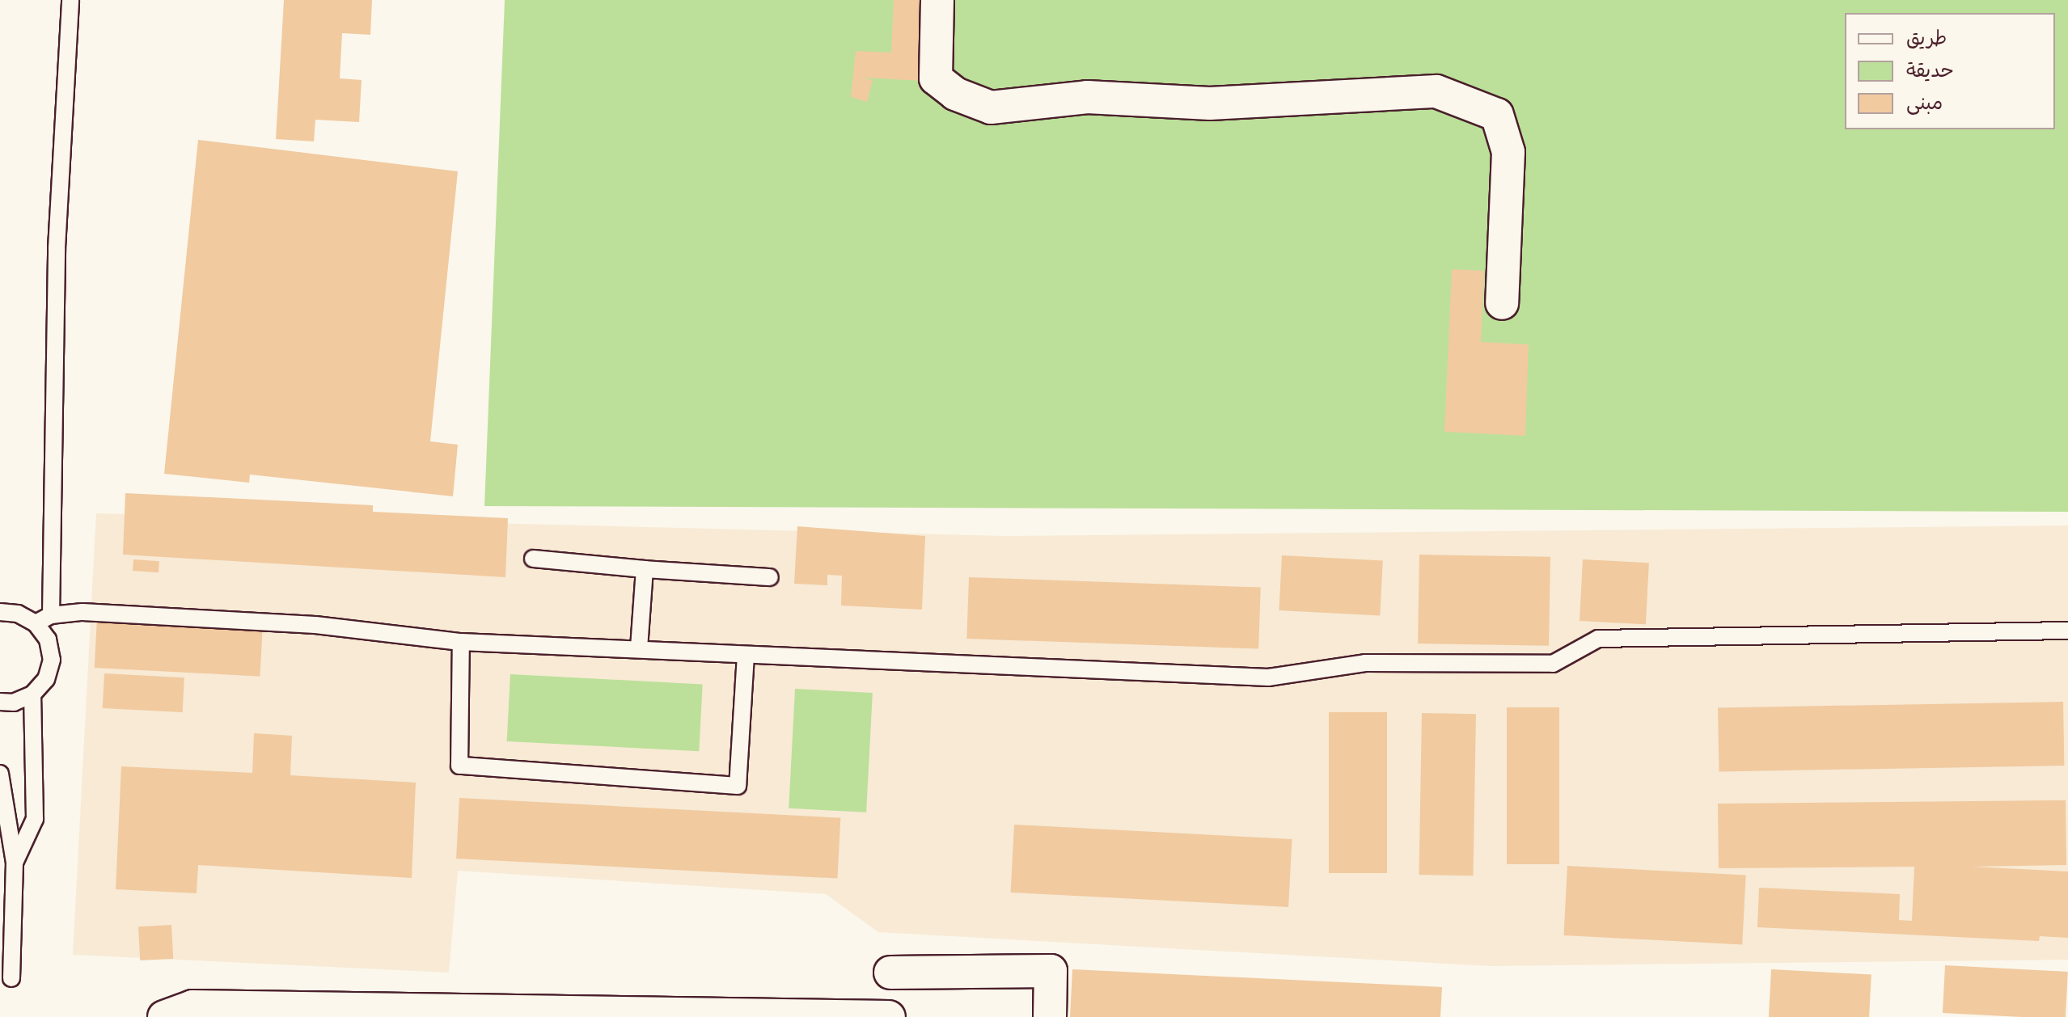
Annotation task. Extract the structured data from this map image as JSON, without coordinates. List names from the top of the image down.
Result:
{
  "legend": ["طريق", "حديقة", "مبنى"]
}
